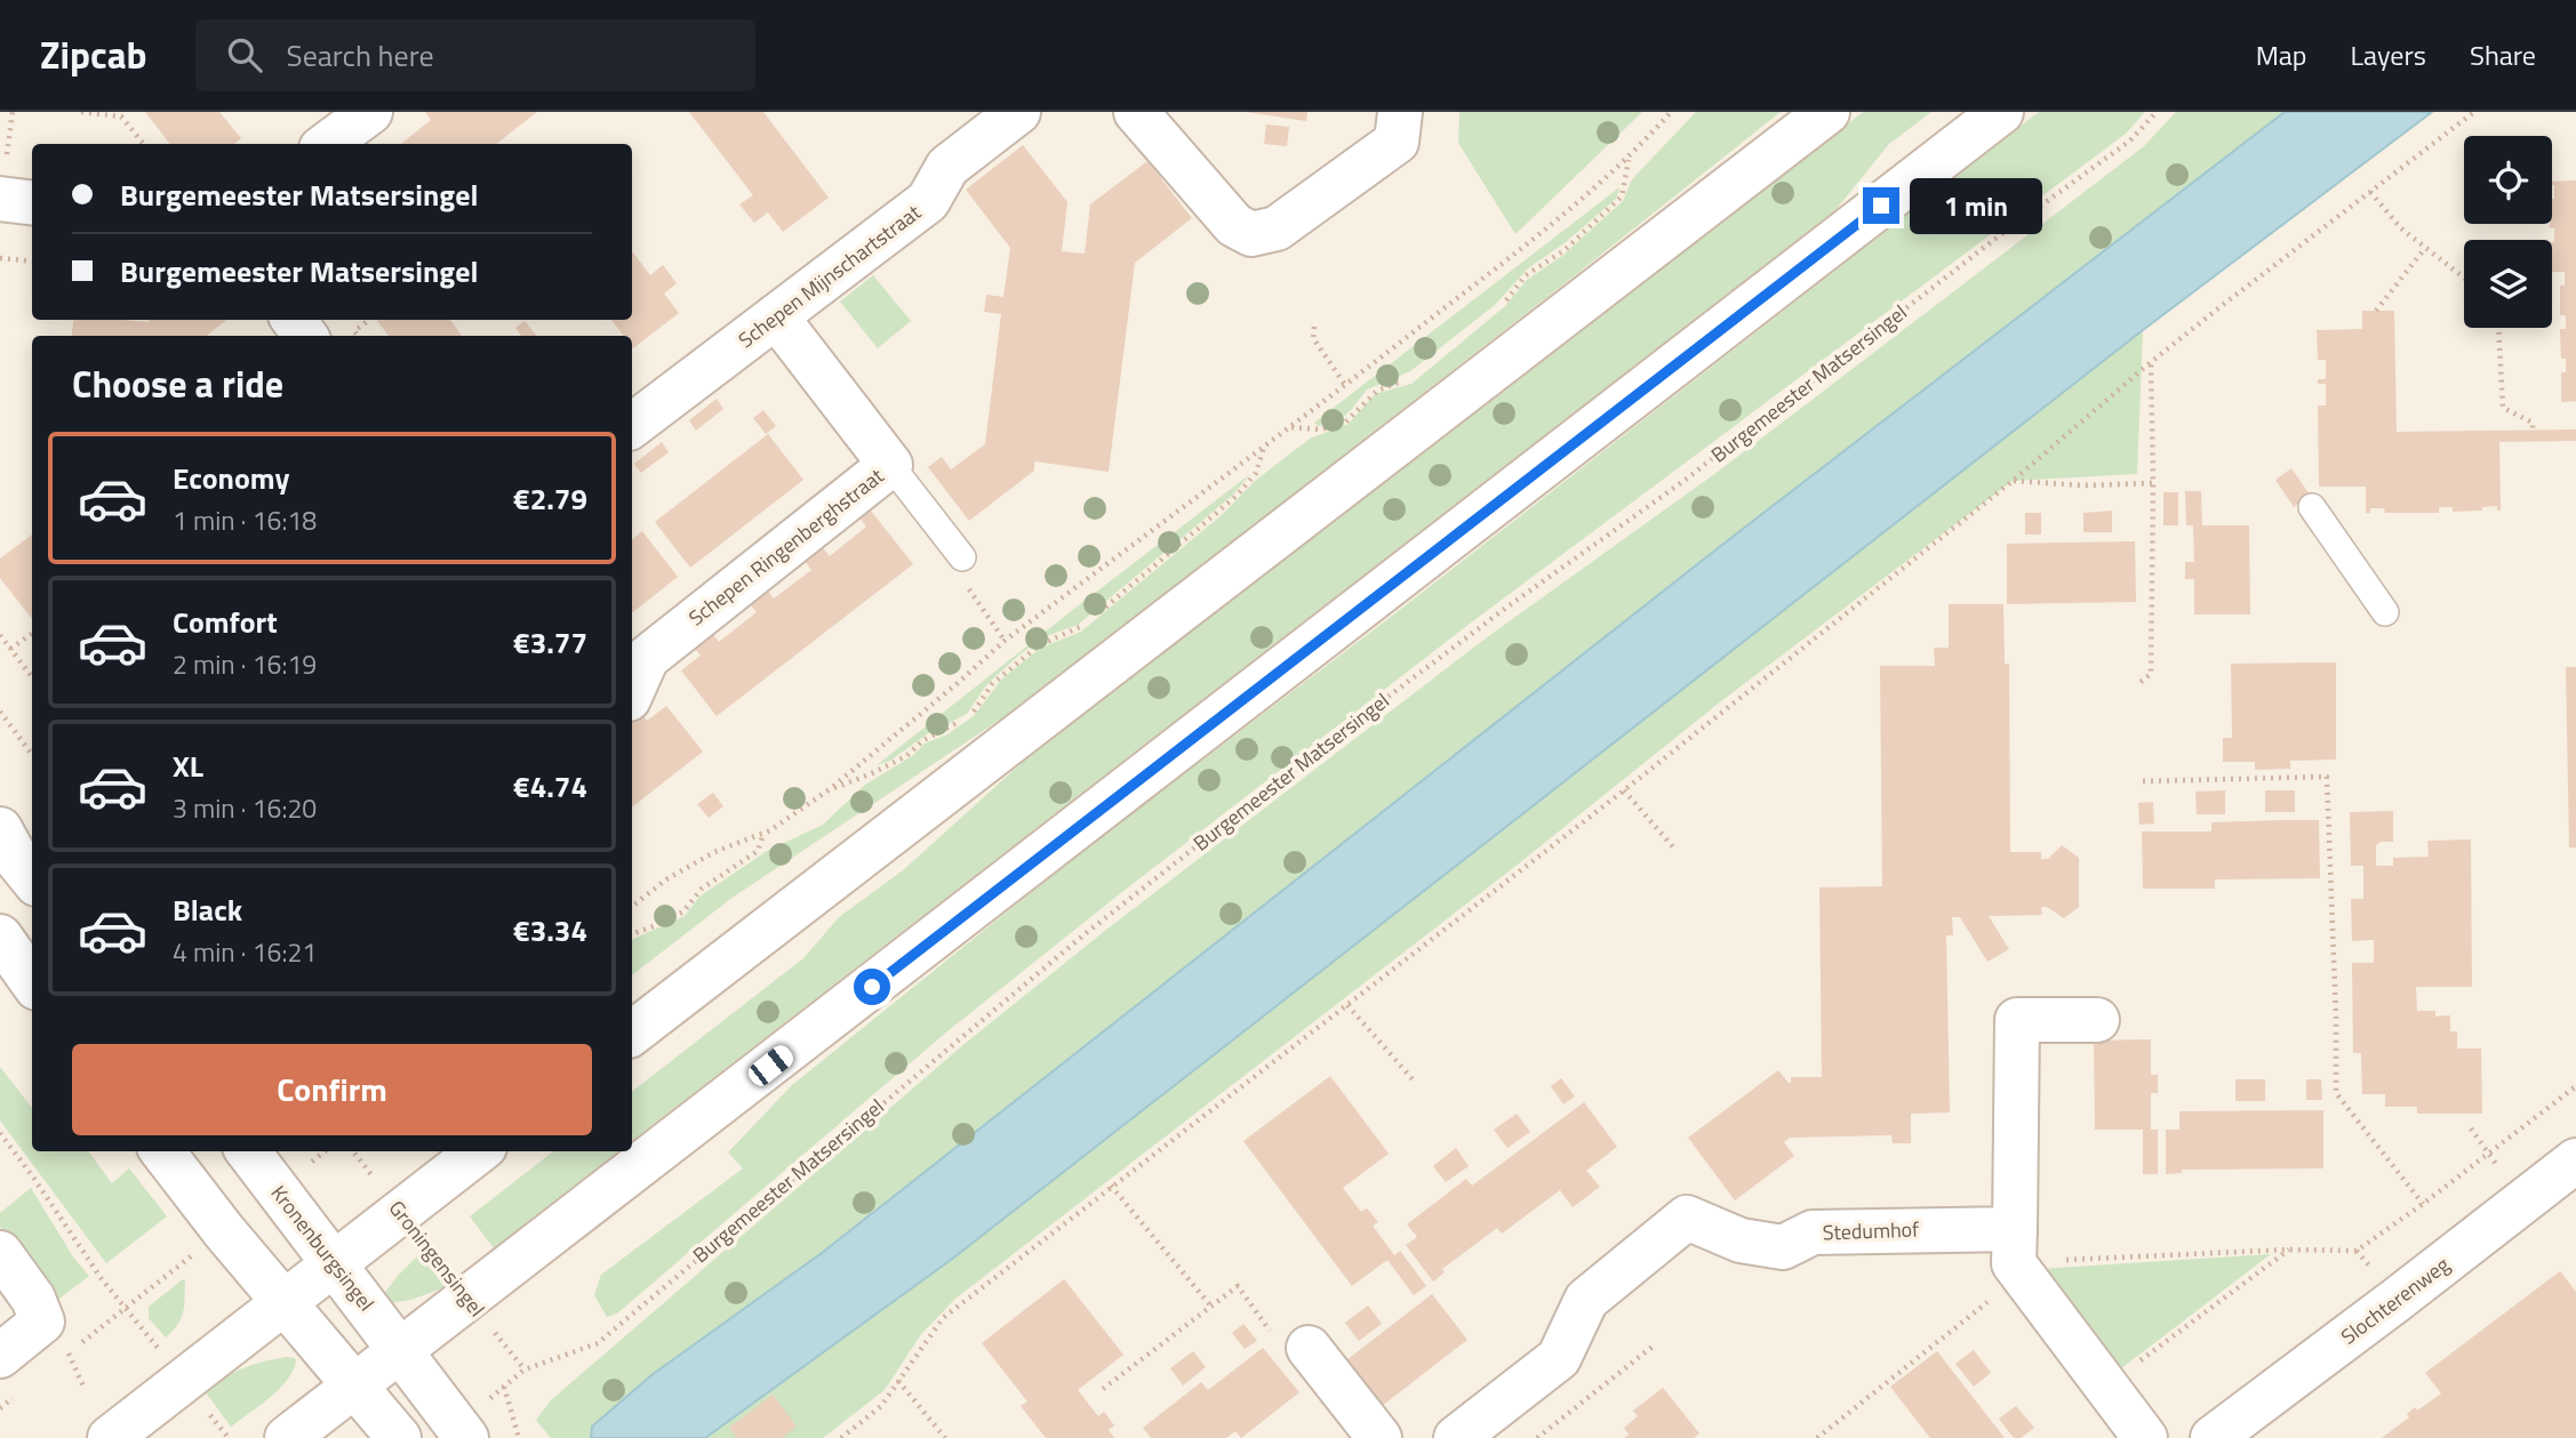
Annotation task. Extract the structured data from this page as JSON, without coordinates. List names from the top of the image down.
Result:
{
  "streets": {
    "street": [
      "Schepen Mijnschartstraat",
      "Schepen Ringenberghstraat",
      "Stedumhof",
      "Kronenburgsingel",
      "Slochterenweg"
    ],
    "path": ["Burgemeester Matsersingel", "Groningensingel"]
  },
  "crossings": [
    ["Schepen Mijnschartstraat", "Schepen Ringenberghstraat"],
    ["Burgemeester Matsersingel", "Groningensingel"]
  ],
  "page": {
    "header": "Zipcab",
    "search": "Search here",
    "nav": ["Map", "Layers", "Share"],
    "banner": ["Burgemeester Matsersingel", "Burgemeester Matsersingel"],
    "bubble": "1 min",
    "heading": "Choose a ride",
    "list": [
      {
        "name": "Economy",
        "note": "1 min · 16:18",
        "value": "€2.79"
      },
      {
        "name": "Comfort",
        "note": "2 min · 16:19",
        "value": "€3.77"
      },
      {
        "name": "XL",
        "note": "3 min · 16:20",
        "value": "€4.74"
      },
      {
        "name": "Black",
        "note": "4 min · 16:21",
        "value": "€3.34"
      }
    ],
    "buttons": "Confirm"
  }
}
